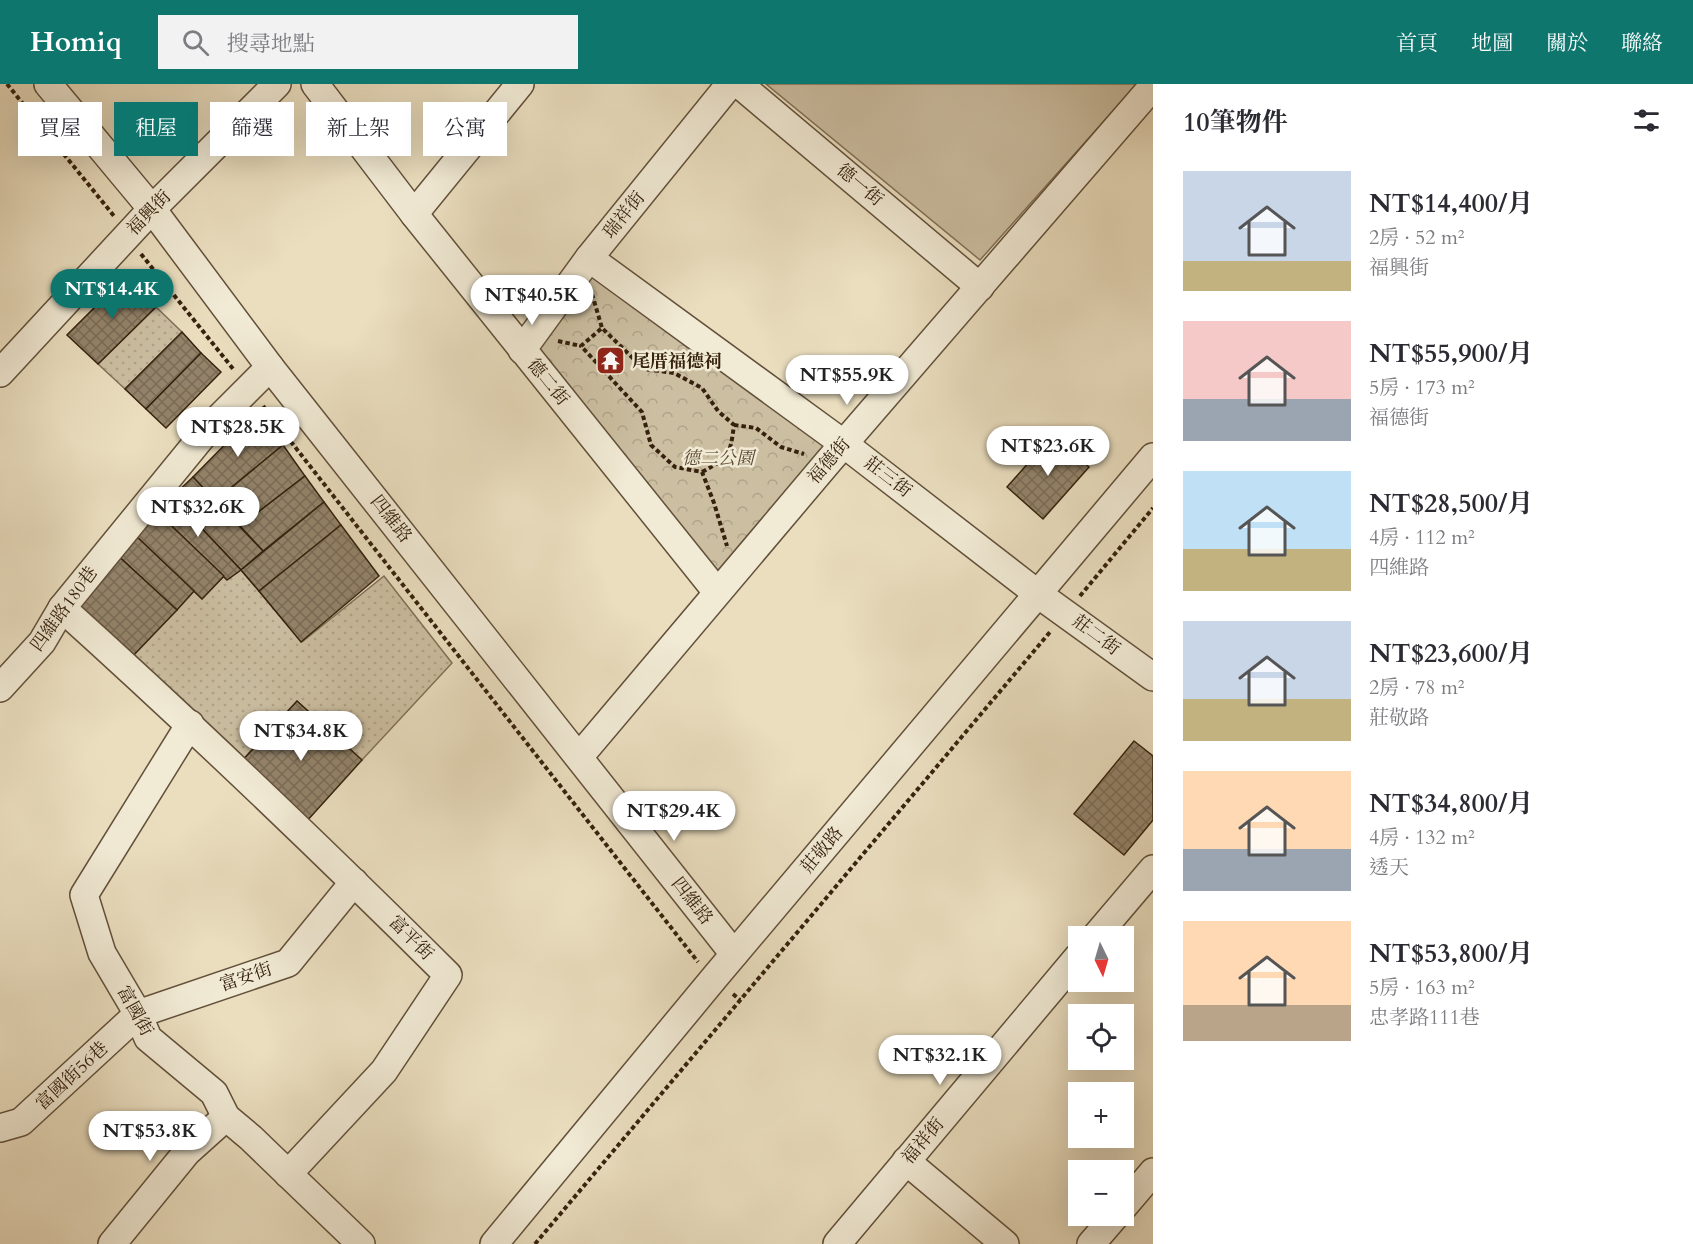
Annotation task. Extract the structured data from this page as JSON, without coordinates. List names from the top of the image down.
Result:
{
  "streets": {
    "street": [
      "德一街",
      "福興街",
      "瑞祥街",
      "德二街",
      "福德街",
      "莊三街",
      "四維路",
      "四維路180巷",
      "莊二街",
      "莊敬路",
      "富平街",
      "富安街",
      "富國街",
      "富國街56巷",
      "福祥街"
    ]
  },
  "crossings": [
    ["德一街", "福德街"],
    ["福興街", "四維路"],
    ["瑞祥街", "德二街"],
    ["瑞祥街", "莊三街"],
    ["德二街", "福德街"],
    ["福德街", "莊三街"],
    ["福德街", "四維路"],
    ["莊三街", "莊二街"],
    ["莊三街", "莊敬路"],
    ["四維路", "四維路180巷"],
    ["四維路", "莊敬路"],
    ["四維路180巷", "富平街"],
    ["莊二街", "莊敬路"],
    ["富平街", "富安街"],
    ["富平街", "富國街"],
    ["富安街", "富國街"],
    ["富安街", "富國街56巷"],
    ["富國街", "富國街56巷"]
  ],
  "parks": ["德二公園"],
  "places": {
    "temple": ["尾厝福德祠"]
  },
  "north": "bottom",
  "page": {
    "header": "Homiq",
    "search": "搜尋地點",
    "nav": [
      "首頁",
      "地圖",
      "關於",
      "聯絡"
    ],
    "heading": "10筆物件",
    "chip": [
      "買屋",
      "租屋",
      "篩選",
      "新上架",
      "公寓"
    ],
    "list": [
      {
        "name": "NT$14,400/月",
        "note": "2房 · 52 m² · 福興街"
      },
      {
        "name": "NT$55,900/月",
        "note": "5房 · 173 m² · 福德街"
      },
      {
        "name": "NT$28,500/月",
        "note": "4房 · 112 m² · 四維路"
      },
      {
        "name": "NT$23,600/月",
        "note": "2房 · 78 m² · 莊敬路"
      },
      {
        "name": "NT$34,800/月",
        "note": "4房 · 132 m² · 透天"
      },
      {
        "name": "NT$53,800/月",
        "note": "5房 · 163 m² · 忠孝路111巷"
      }
    ],
    "price": [
      "NT$14.4K",
      "NT$40.5K",
      "NT$55.9K",
      "NT$28.5K",
      "NT$23.6K",
      "NT$32.6K",
      "NT$34.8K",
      "NT$29.4K",
      "NT$32.1K",
      "NT$53.8K"
    ],
    "map_buttons": ["+", "−"]
  }
}
